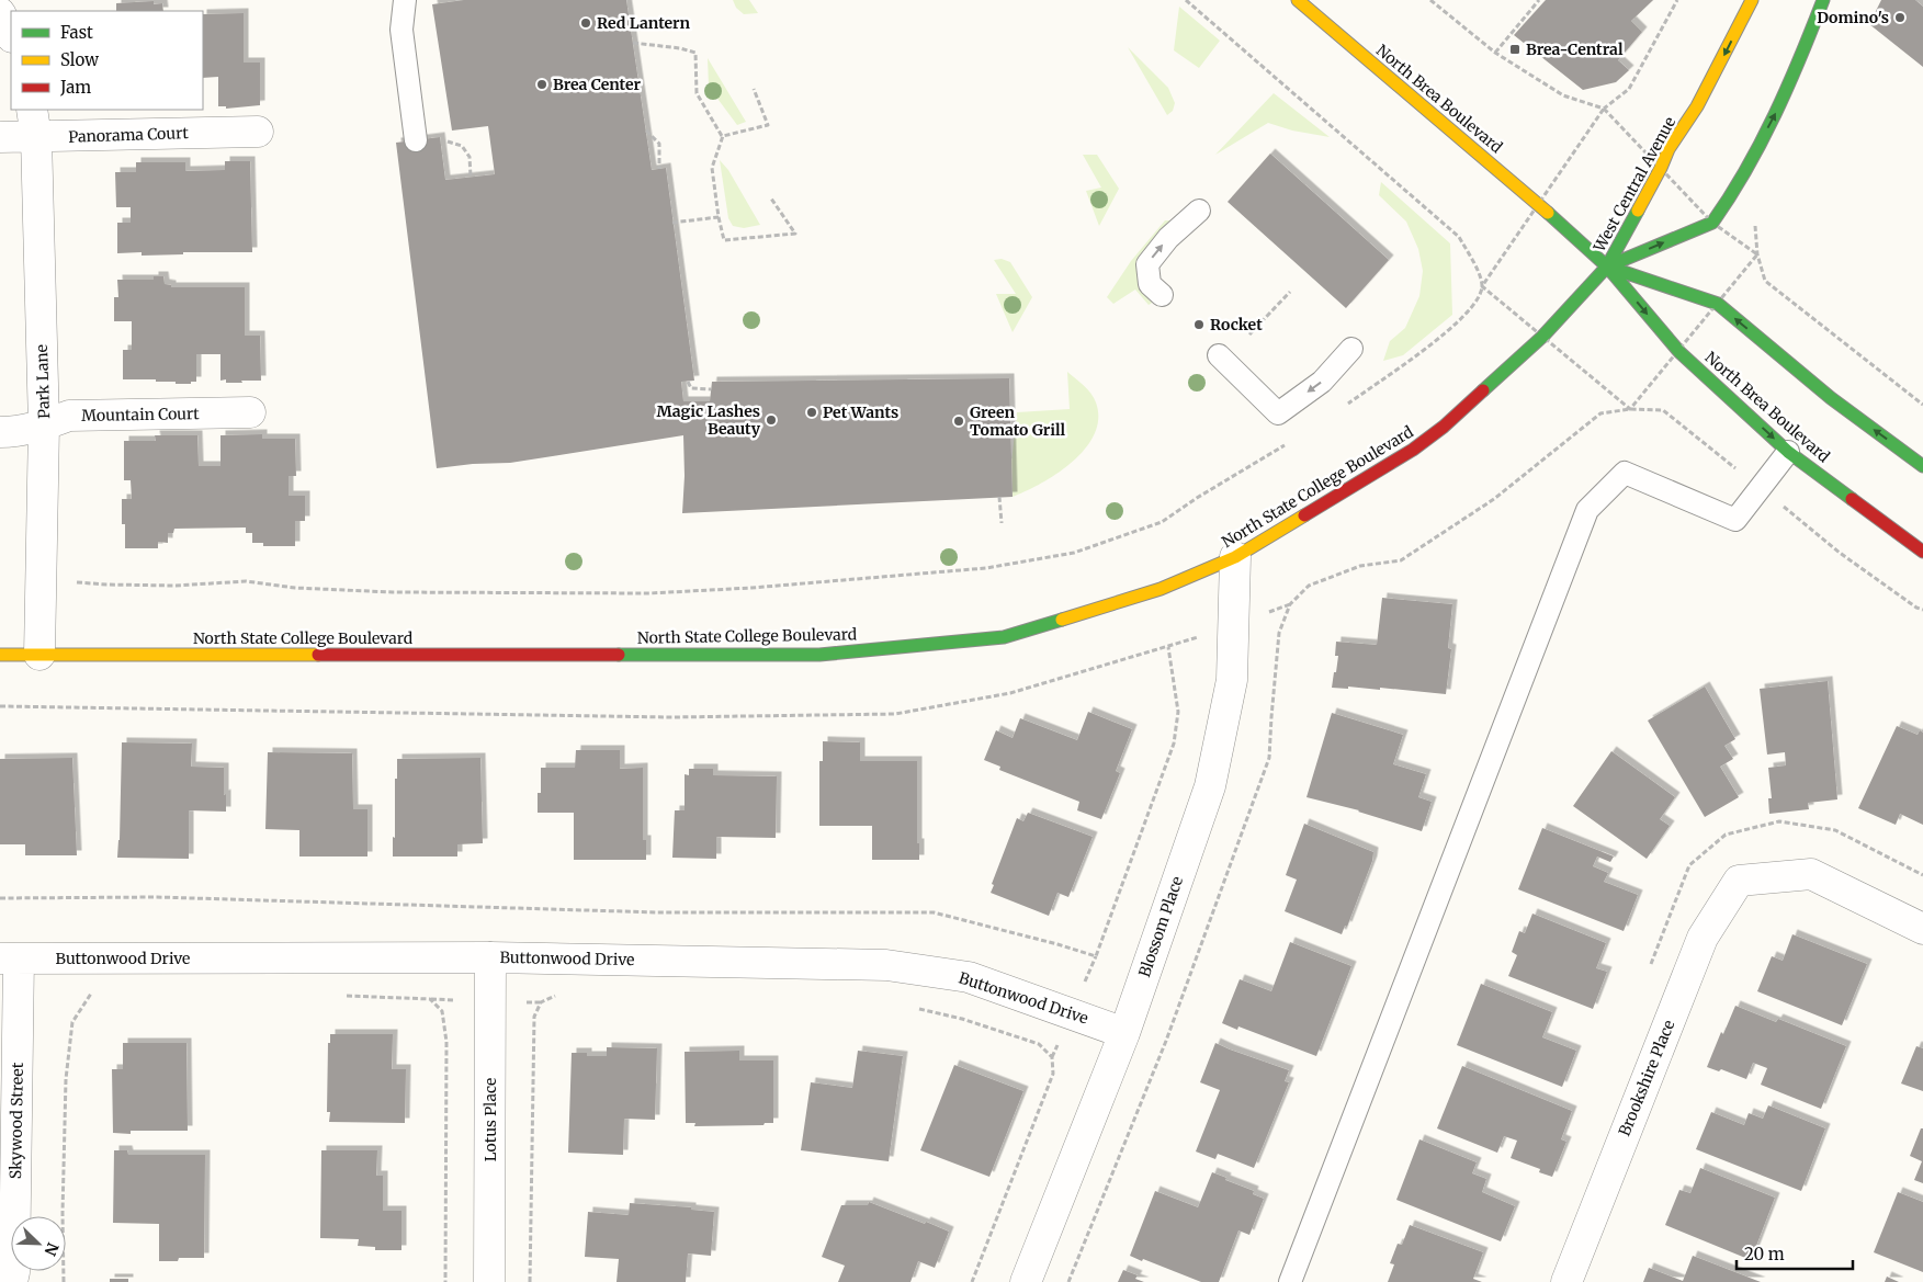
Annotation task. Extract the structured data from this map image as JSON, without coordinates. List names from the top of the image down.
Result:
{
  "streets": {
    "main road": ["North Brea Boulevard", "West Central Avenue", "North State College Boulevard"],
    "street": [
      "Panorama Court",
      "Park Lane",
      "Mountain Court",
      "Blossom Place",
      "Buttonwood Drive",
      "Brookshire Place",
      "Lotus Place",
      "Skywood Street"
    ]
  },
  "crossings": [
    ["North Brea Boulevard", "West Central Avenue"],
    ["North Brea Boulevard", "North State College Boulevard"],
    ["Panorama Court", "Park Lane"],
    ["West Central Avenue", "North State College Boulevard"],
    ["Park Lane", "Mountain Court"],
    ["Park Lane", "North State College Boulevard"],
    ["North State College Boulevard", "Blossom Place"],
    ["Blossom Place", "Buttonwood Drive"],
    ["Buttonwood Drive", "Lotus Place"],
    ["Buttonwood Drive", "Skywood Street"]
  ],
  "places": {
    "other": [
      "Domino's",
      "Red Lantern",
      "Brea Center",
      "Rocket",
      "Pet Wants",
      "Magic Lashes Beauty",
      "Green Tomato Grill"
    ],
    "transit": ["Brea-Central"]
  },
  "legend": ["Fast", "Slow", "Jam"],
  "scale_bar": "20 m",
  "north": "bottom right"
}
